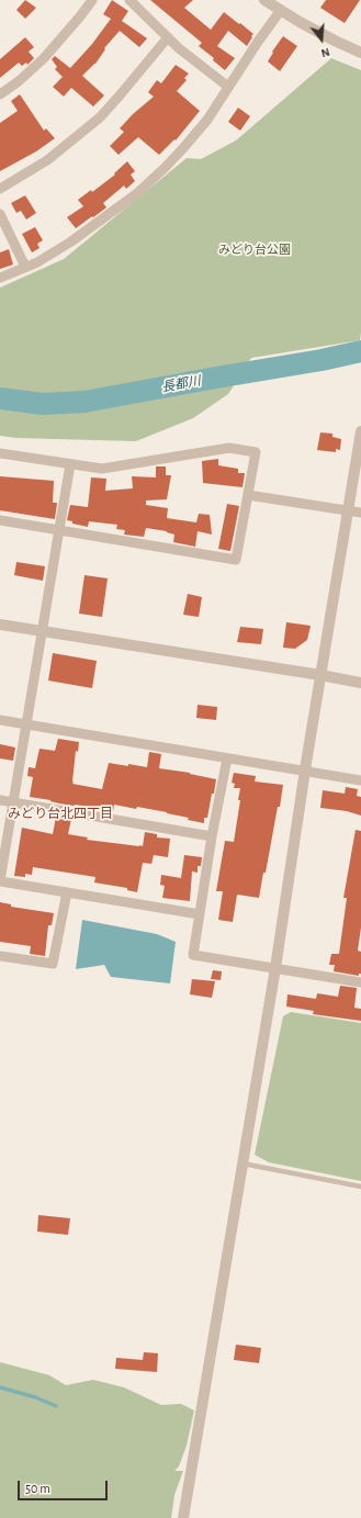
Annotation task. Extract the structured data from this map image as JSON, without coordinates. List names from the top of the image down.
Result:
{
  "districts": ["みどり台北四丁目"],
  "water": ["長都川"],
  "parks": ["みどり台公園"],
  "scale_bar": "50 m",
  "north": "bottom"
}
